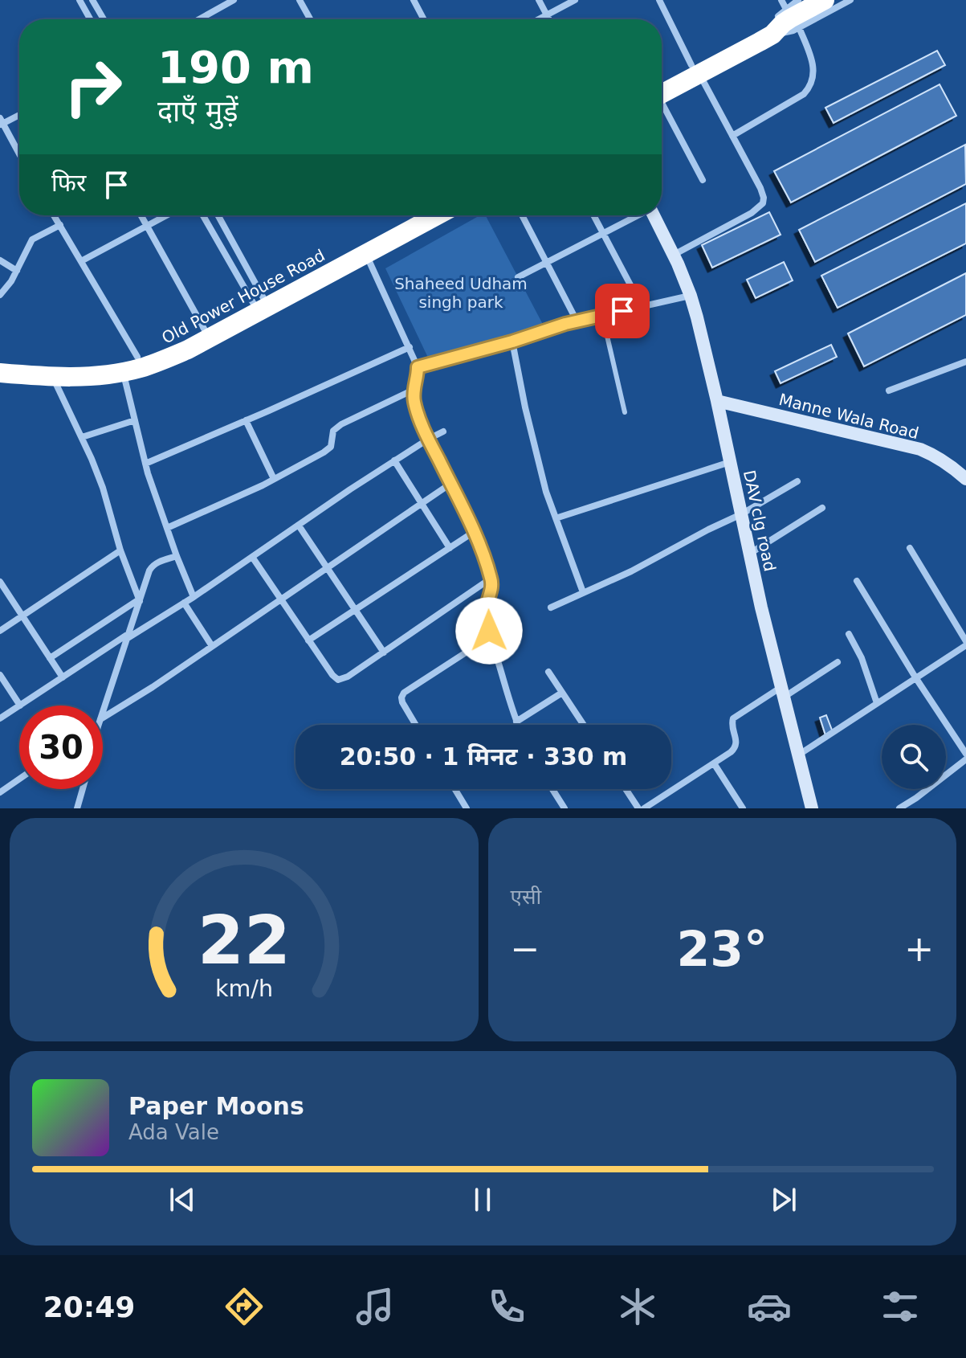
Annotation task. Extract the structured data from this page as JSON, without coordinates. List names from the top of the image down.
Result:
{
  "streets": {
    "highway": ["Old Power House Road"],
    "street": ["Manne Wala Road", "DAV clg road"]
  },
  "crossings": [
    ["Manne Wala Road", "DAV clg road"]
  ],
  "parks": ["Shaheed Udham singh park"],
  "page": {
    "turn": ["190 m", "दाएँ मुड़ें"],
    "then": "फिर",
    "limit": "30",
    "trip": "20:50 · 1 मिनट · 330 m",
    "tile": "एसी",
    "heat": ["−", "23°", "+"],
    "song": ["Paper Moons", "Ada Vale"],
    "tabs": "20:49",
    "gauge": ["22", "km/h"]
  }
}
